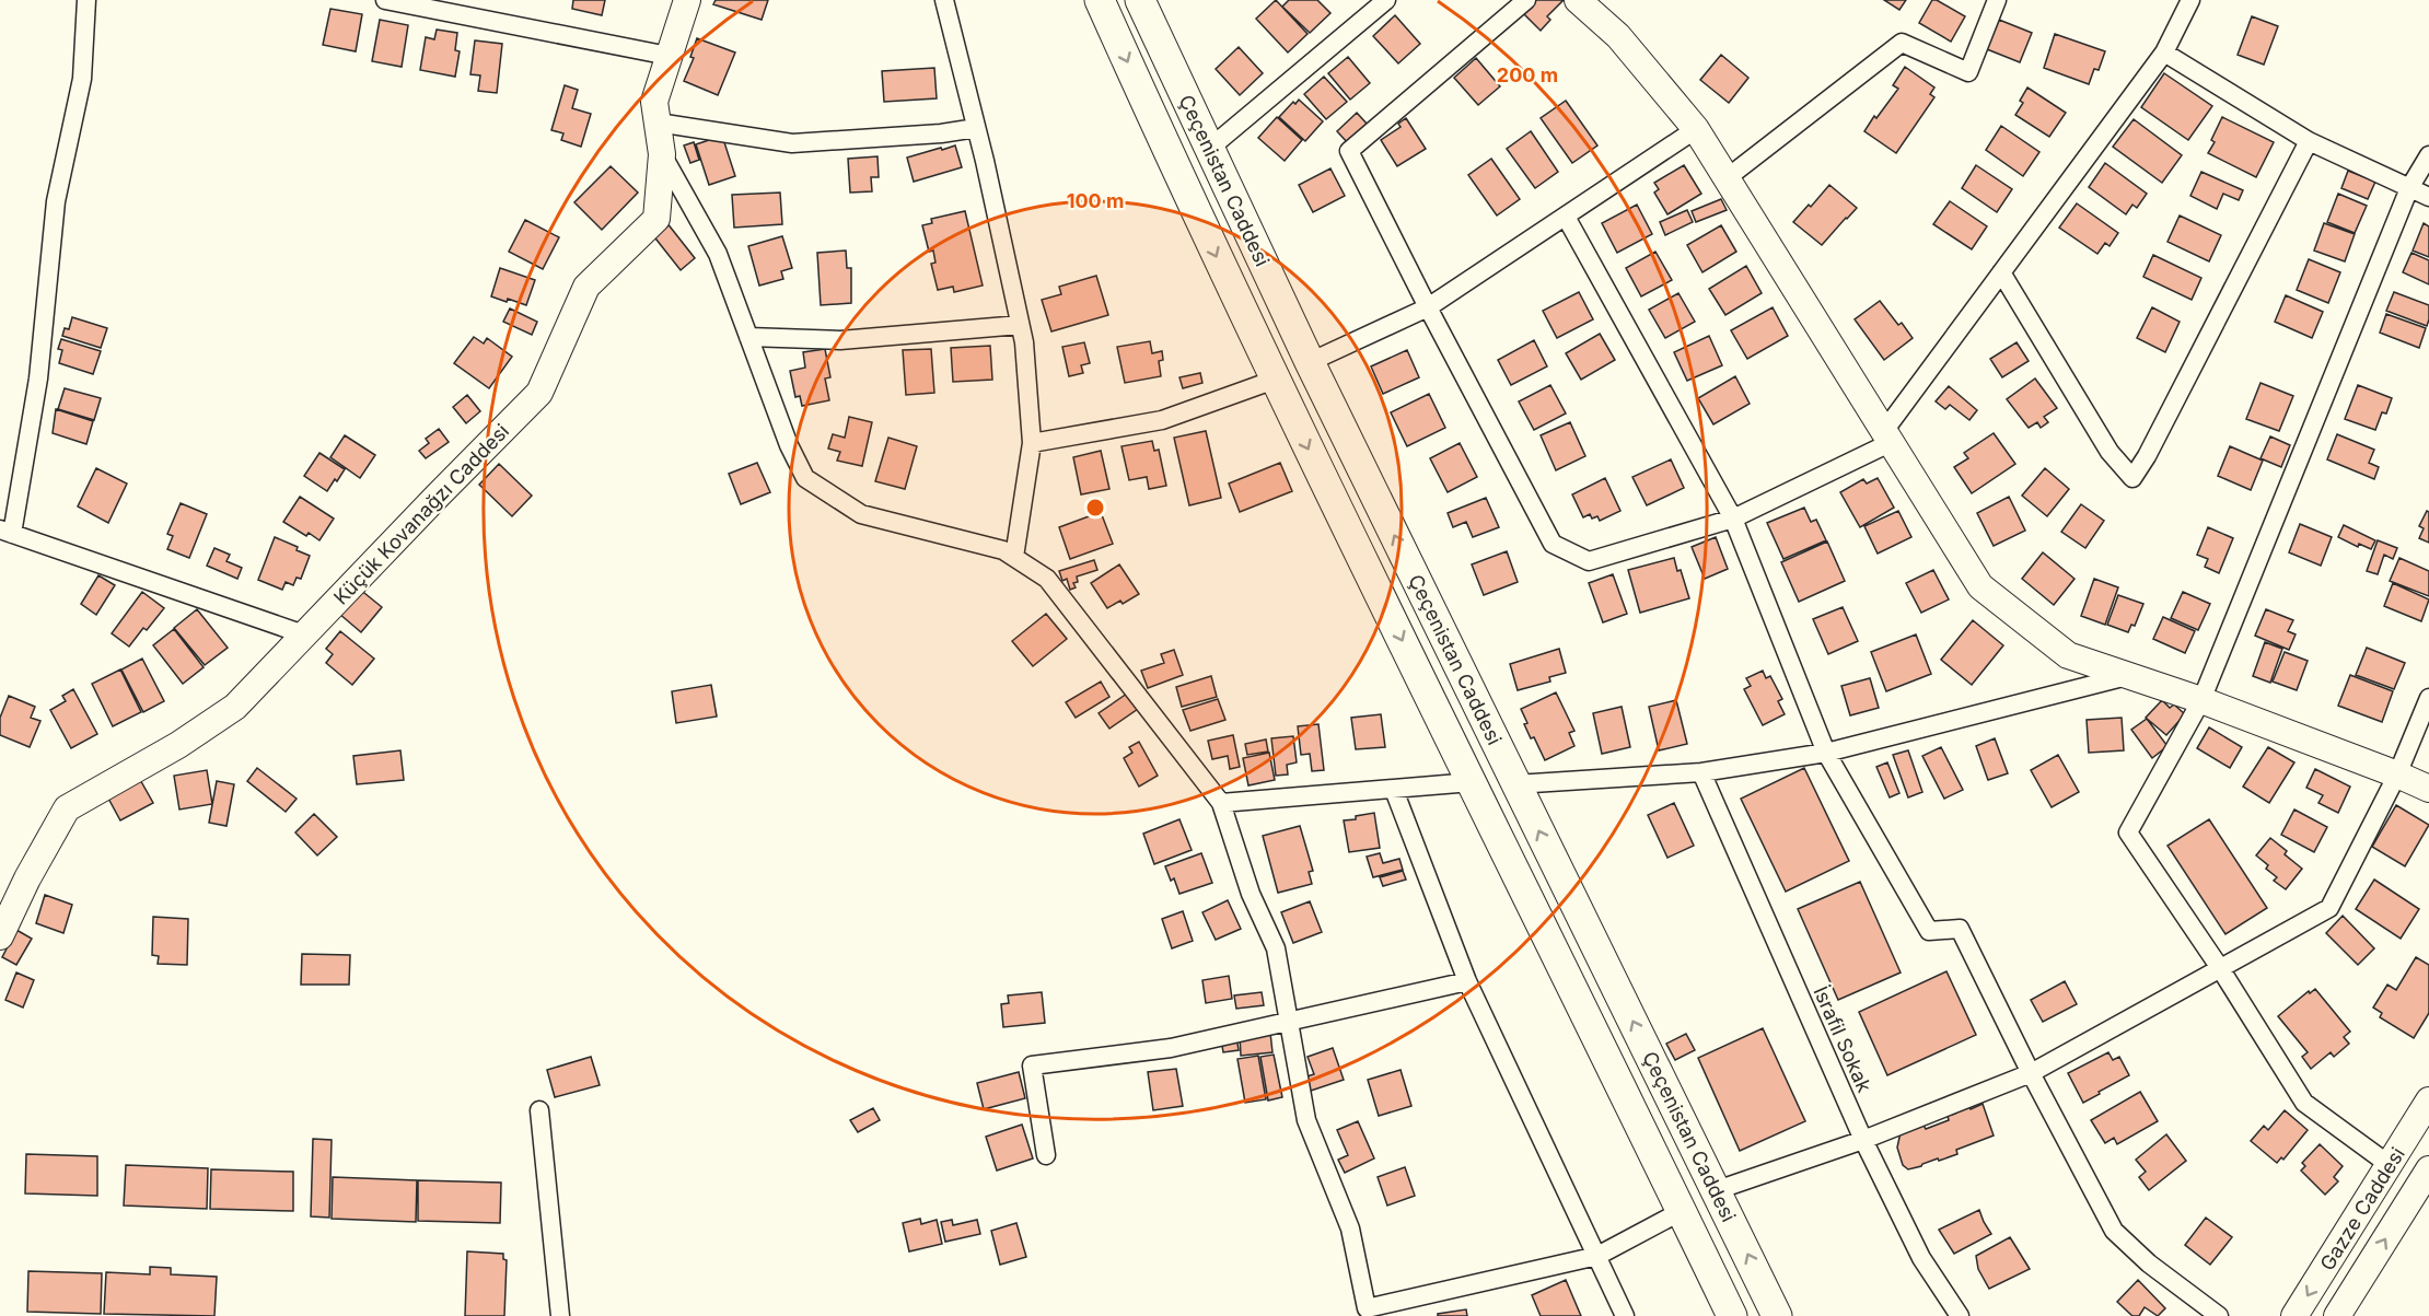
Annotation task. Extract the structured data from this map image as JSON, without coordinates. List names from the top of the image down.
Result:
{
  "streets": {
    "main road": ["Çeçenistan Caddesi"],
    "street": ["Küçük Kovanağzı Caddesi", "İsrafil Sokak", "Gazze Caddesi"]
  },
  "rings": ["200 m", "100 m"]
}
